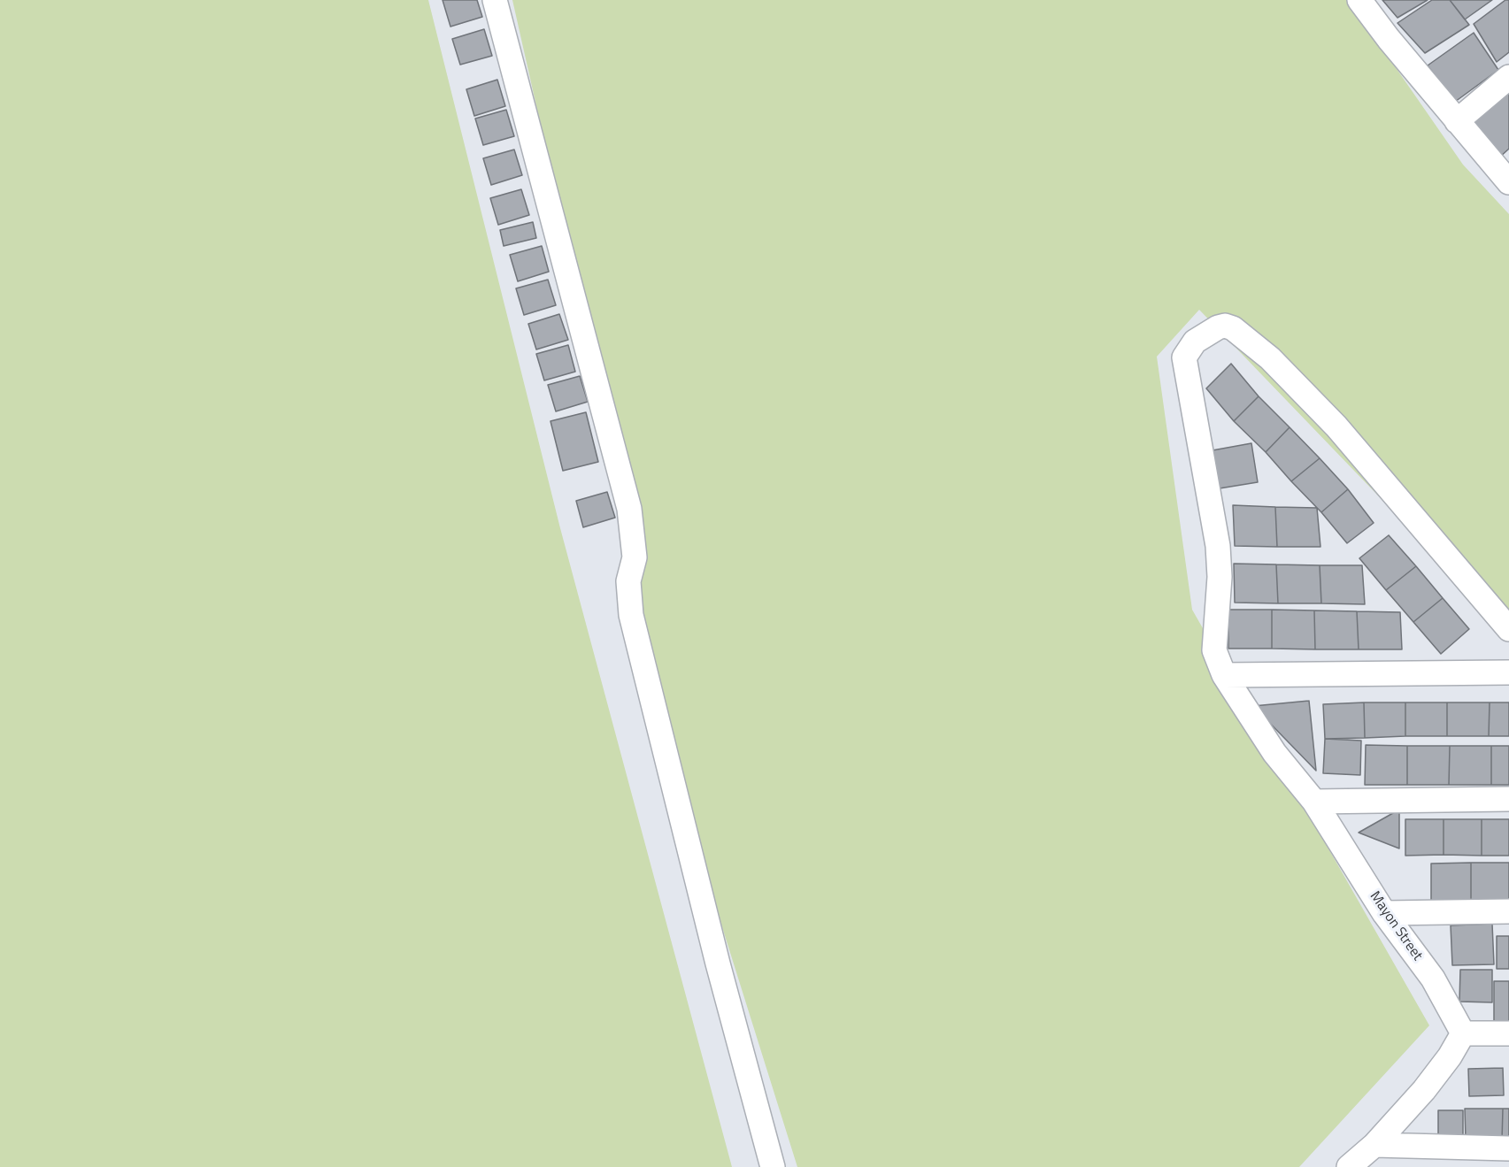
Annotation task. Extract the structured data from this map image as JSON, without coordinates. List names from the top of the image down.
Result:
{
  "streets": {
    "street": ["Mayon Street"]
  }
}
